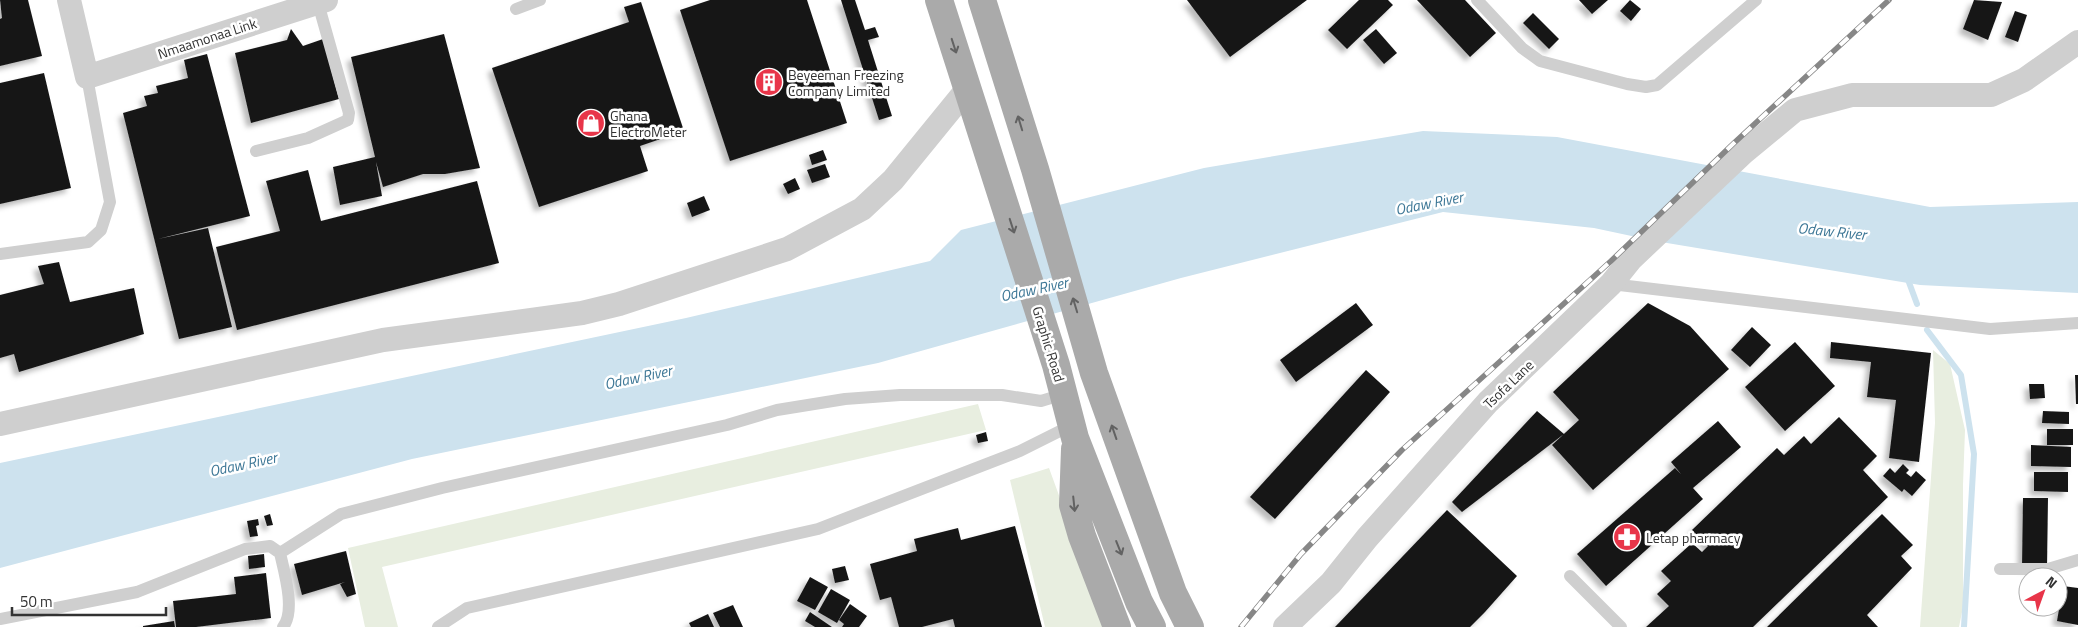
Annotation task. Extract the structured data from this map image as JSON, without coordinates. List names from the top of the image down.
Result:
{
  "streets": {
    "main road": ["Graphic Road"],
    "street": ["Nmaamonaa Link", "Tsofa Lane"]
  },
  "water": ["Odaw River"],
  "places": {
    "building": ["Beyeeman Freezing Company Limited"],
    "shop": ["Ghana ElectroMeter"],
    "pharmacy": ["Letap pharmacy"]
  },
  "scale_bar": "50 m",
  "north": "top right"
}
